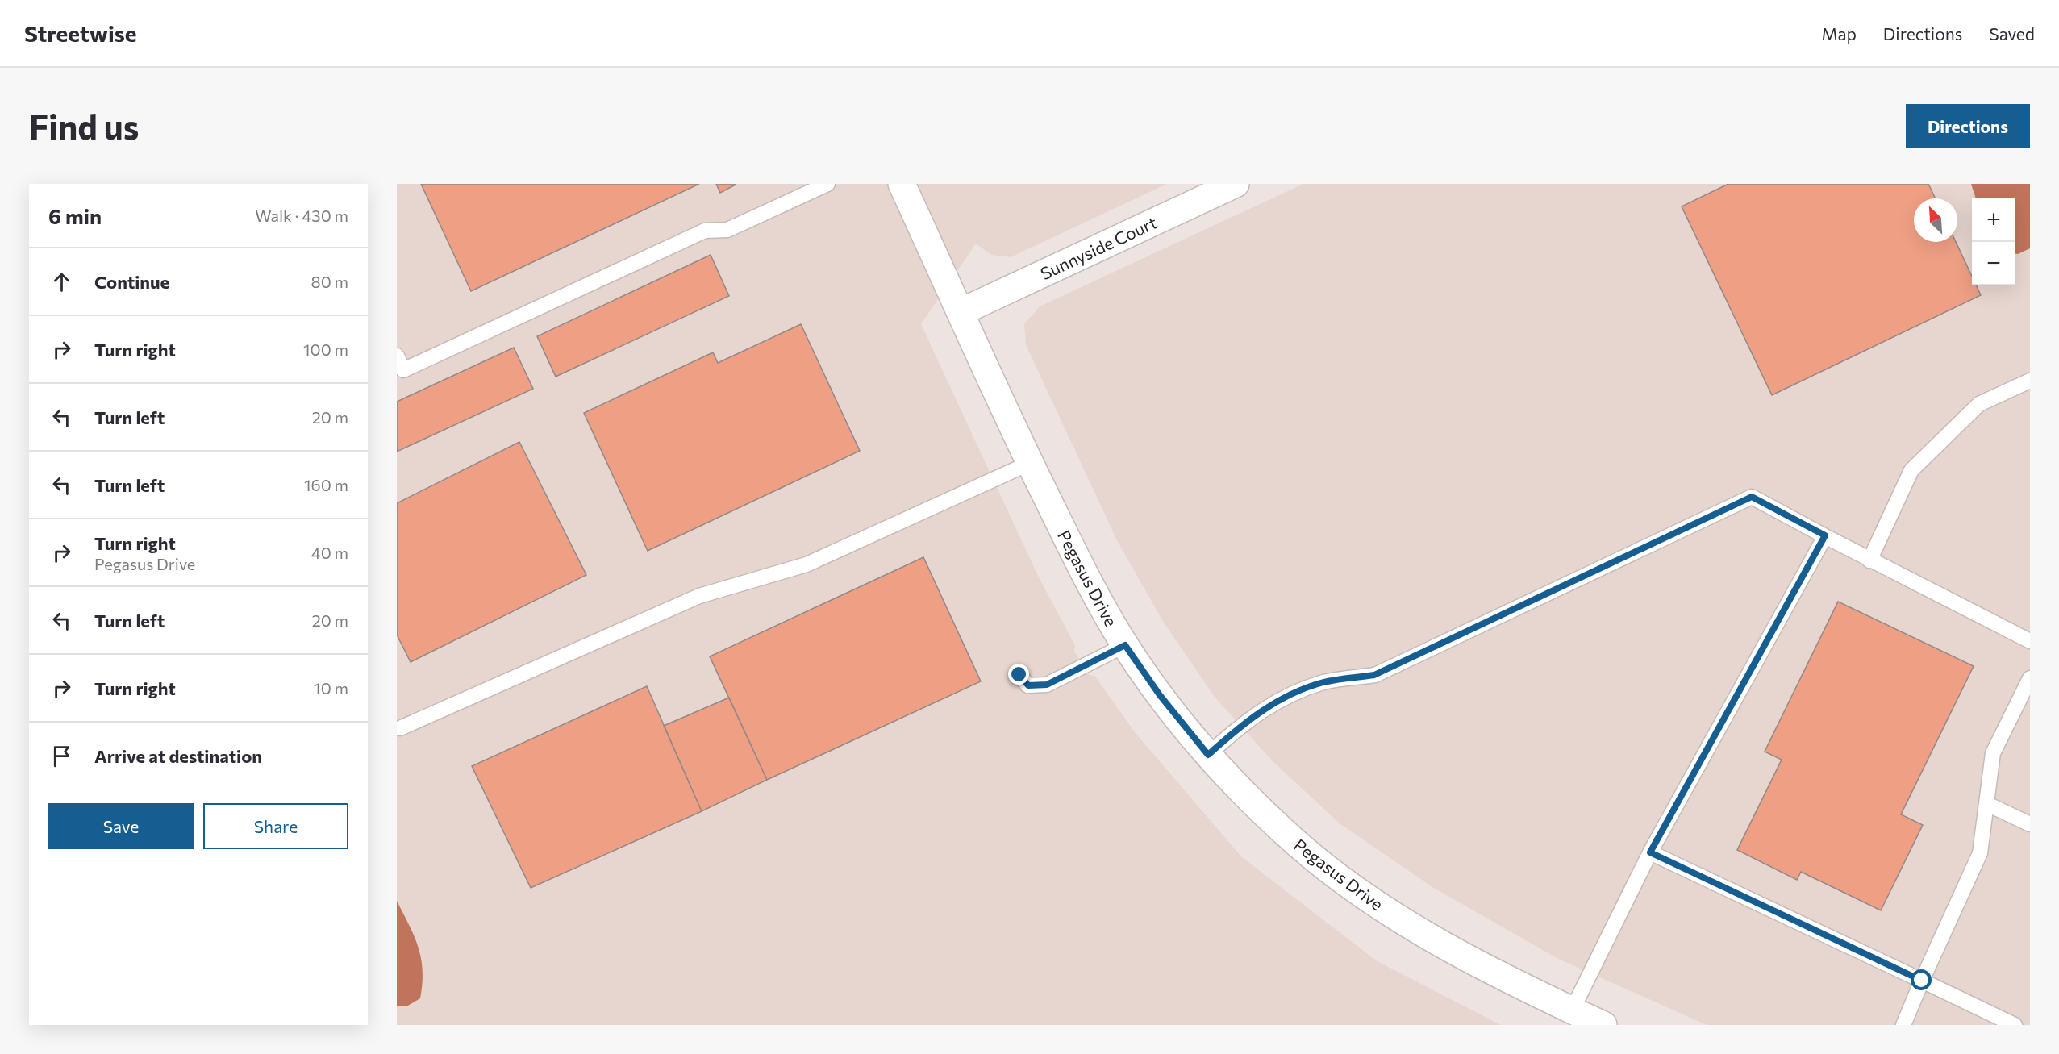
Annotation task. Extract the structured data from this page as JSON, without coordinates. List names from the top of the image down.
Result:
{
  "streets": {
    "street": ["Sunnyside Court", "Pegasus Drive"]
  },
  "crossings": [
    ["Sunnyside Court", "Pegasus Drive"]
  ],
  "north": "top left",
  "page": {
    "header": "Streetwise",
    "nav": ["Map", "Directions", "Saved"],
    "buttons": [
      "Directions",
      ["Save", "Share"]
    ],
    "title": "Find us",
    "heading": ["6 min", "Walk · 430 m"],
    "map_buttons": ["+", "−"],
    "list": [
      ["Continue", "80 m"],
      ["Turn right", "100 m"],
      ["Turn left", "20 m"],
      ["Turn left", "160 m"],
      ["Turn right", "Pegasus Drive", "40 m"],
      ["Turn left", "20 m"],
      ["Turn right", "10 m"],
      "Arrive at destination"
    ]
  }
}
